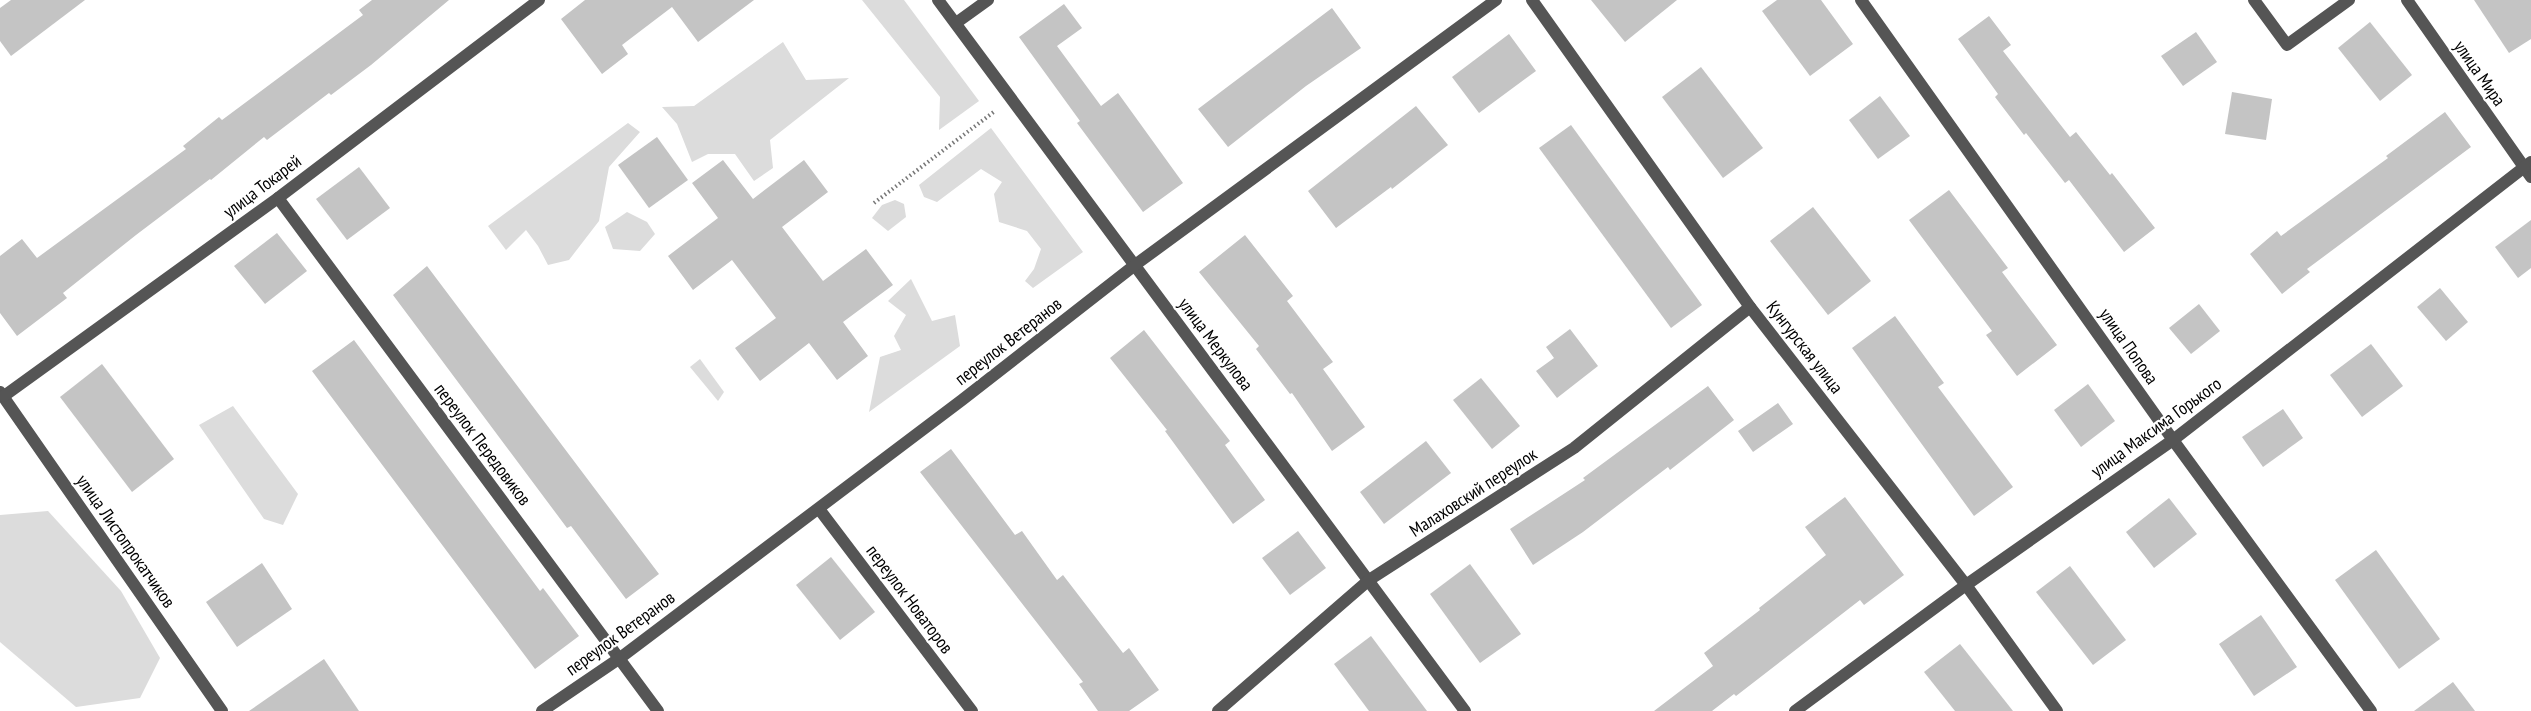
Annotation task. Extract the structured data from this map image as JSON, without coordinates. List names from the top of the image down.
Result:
{
  "streets": {
    "street": [
      "улица Мира",
      "улица Токарей",
      "переулок Ветеранов",
      "улица Меркулова",
      "улица Попова",
      "Кунгурская улица",
      "улица Максима Горького",
      "переулок Передовиков",
      "Малаховский переулок",
      "улица Листопрокатчиков",
      "переулок Новаторов"
    ]
  },
  "crossings": [
    ["улица Мира", "улица Максима Горького"],
    ["улица Токарей", "переулок Передовиков"],
    ["улица Токарей", "улица Листопрокатчиков"],
    ["переулок Ветеранов", "улица Меркулова"],
    ["переулок Ветеранов", "переулок Передовиков"],
    ["переулок Ветеранов", "переулок Новаторов"],
    ["улица Меркулова", "Малаховский переулок"],
    ["улица Попова", "улица Максима Горького"],
    ["Кунгурская улица", "улица Максима Горького"],
    ["Кунгурская улица", "Малаховский переулок"]
  ]
}
